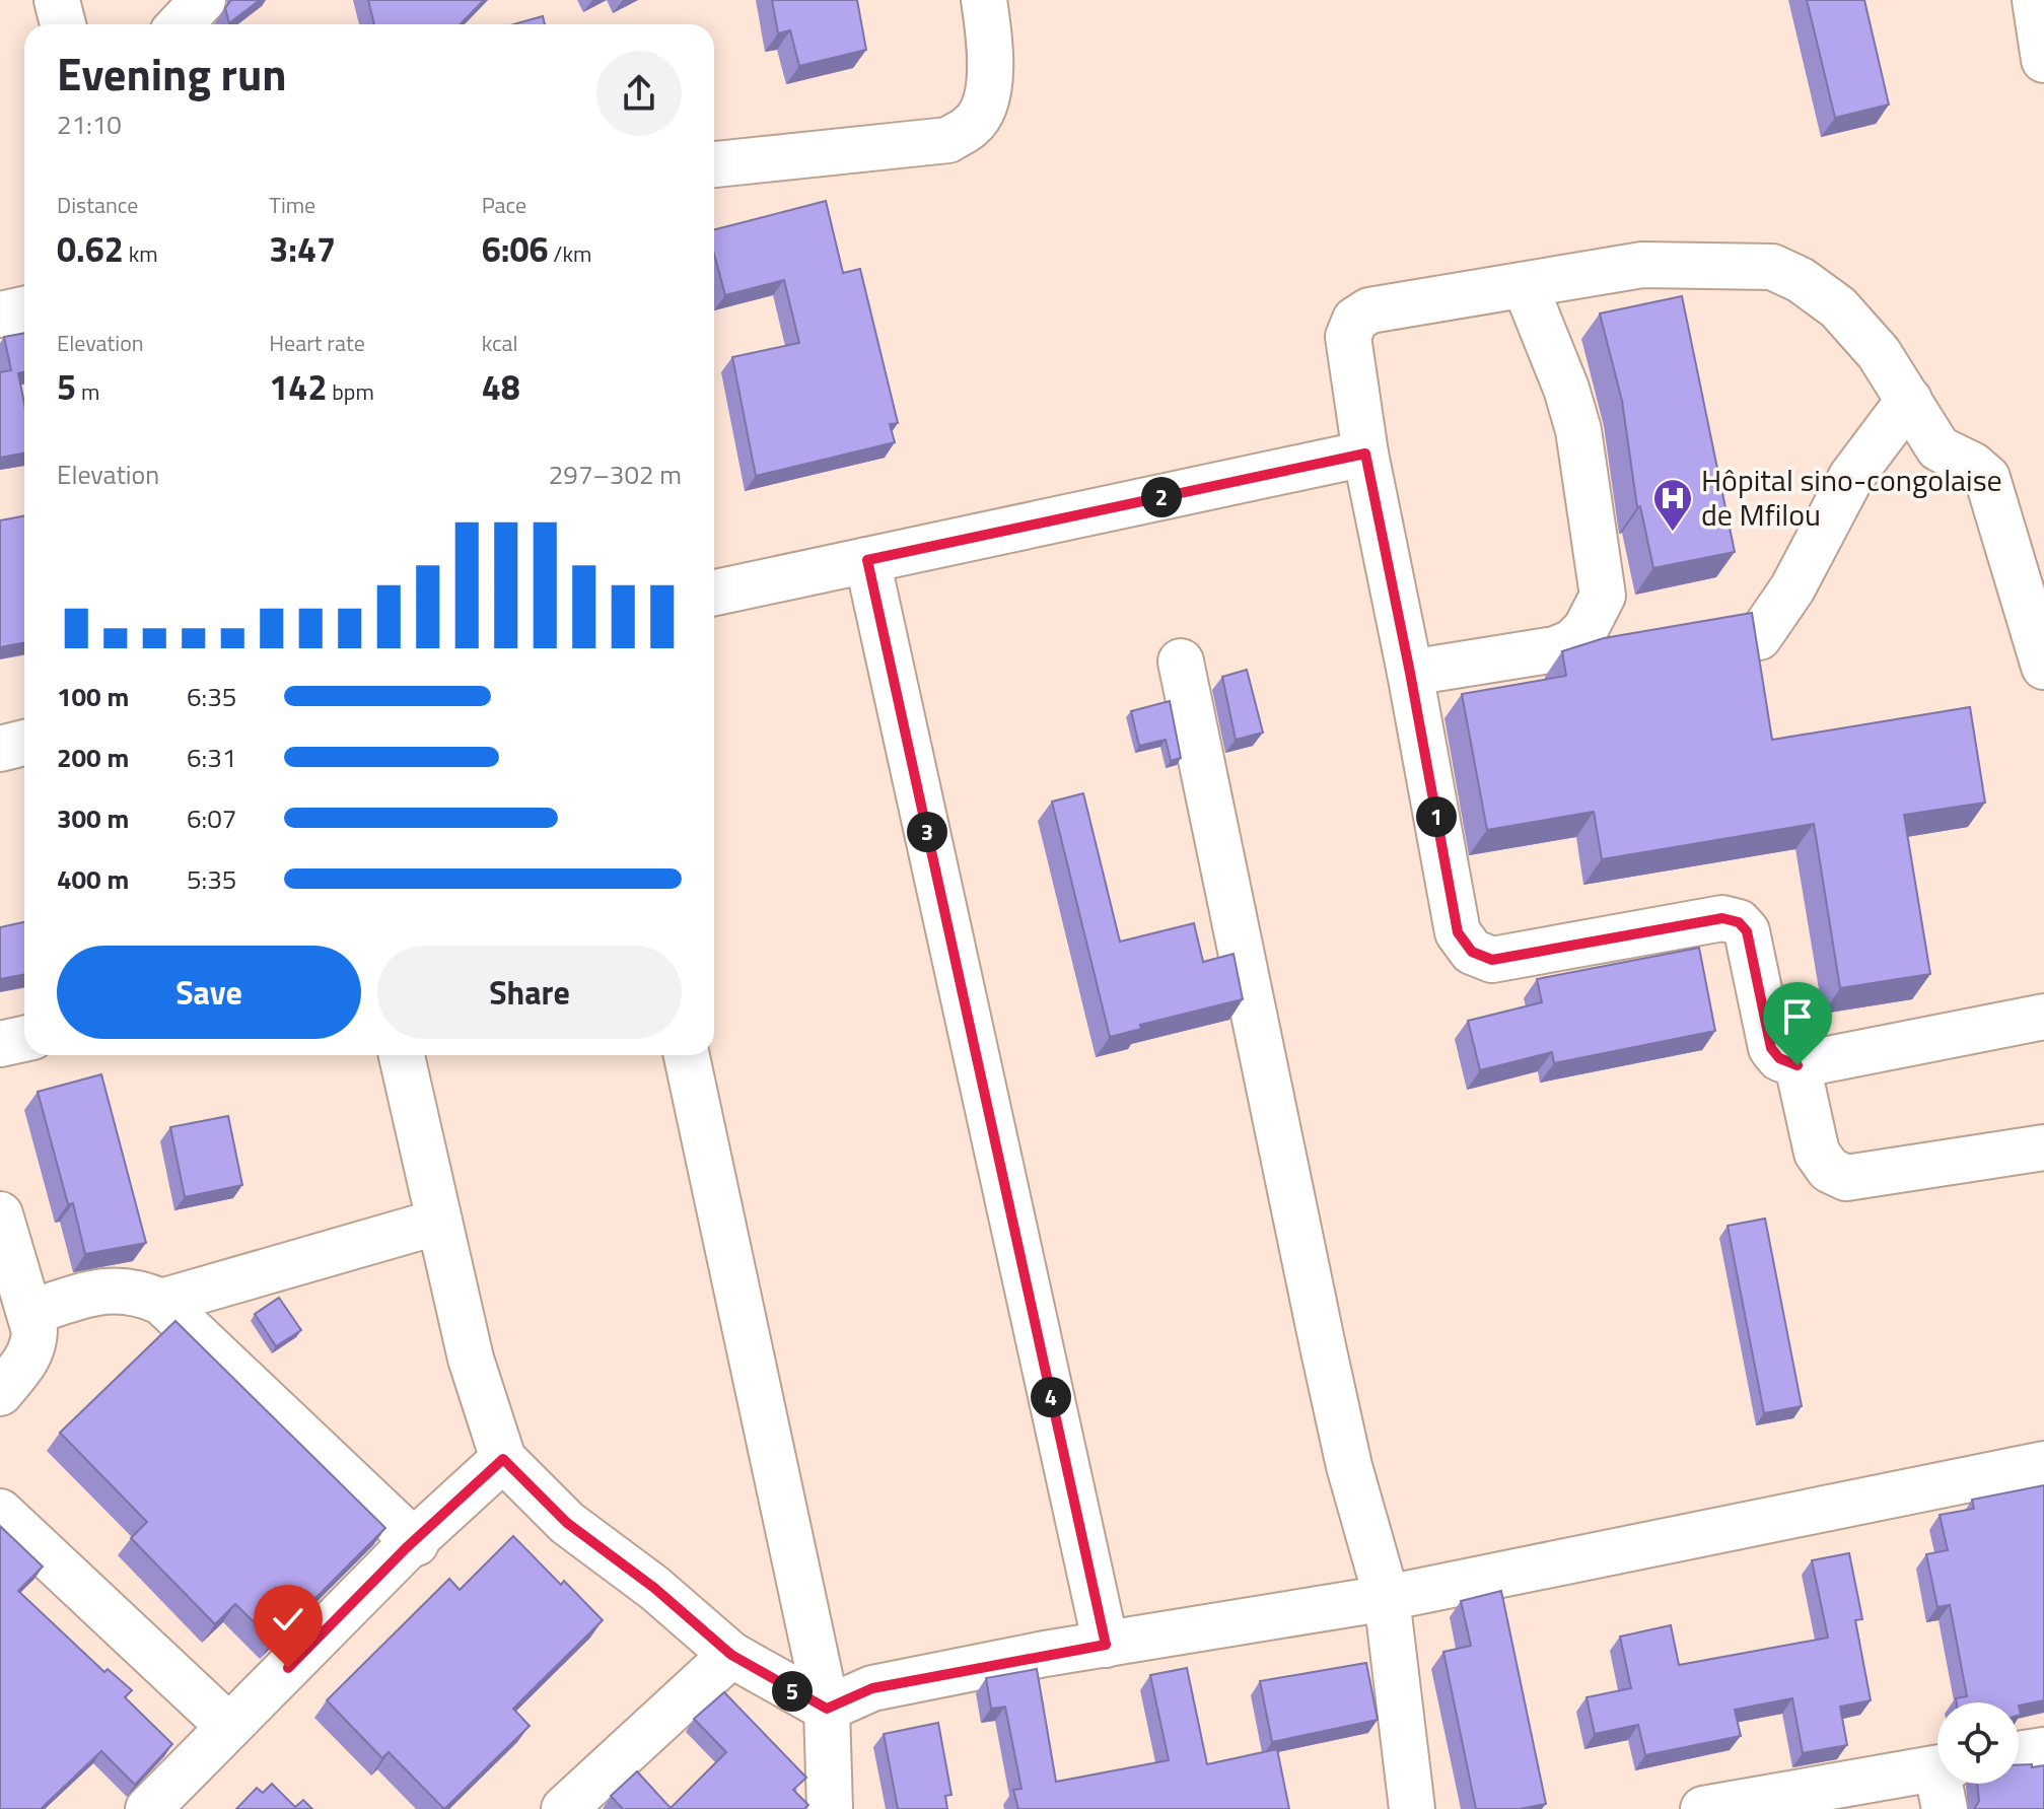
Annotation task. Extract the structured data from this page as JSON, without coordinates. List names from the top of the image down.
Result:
{
  "places": {
    "hospital": ["Hôpital sino-congolaise de Mfilou"]
  },
  "page": {
    "heading": ["Evening run", "21:10"],
    "stats": [
      ["Distance", "0.62 km"],
      ["Time", "3:47"],
      ["Pace", "6:06 /km"],
      ["Elevation", "5 m"],
      ["Heart rate", "142 bpm"],
      ["kcal", "48"]
    ],
    "chart": ["Elevation", "297–302 m"],
    "pins": [
      "2",
      "1",
      "3",
      "4",
      "5"
    ],
    "list": [
      {
        "name": "100 m",
        "note": "6:35"
      },
      {
        "name": "200 m",
        "note": "6:31"
      },
      {
        "name": "300 m",
        "note": "6:07"
      },
      {
        "name": "400 m",
        "note": "5:35"
      }
    ],
    "buttons": ["Save", "Share"]
  }
}
